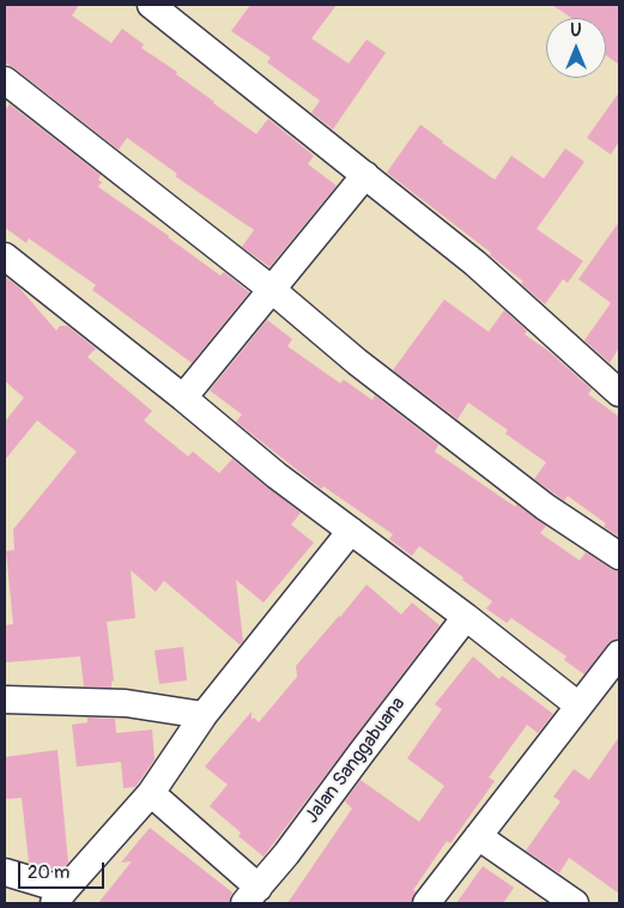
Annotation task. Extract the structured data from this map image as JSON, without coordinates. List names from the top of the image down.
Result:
{
  "streets": {
    "street": ["Jalan Sanggabuana"]
  },
  "scale_bar": "20 m",
  "north": "top"
}
